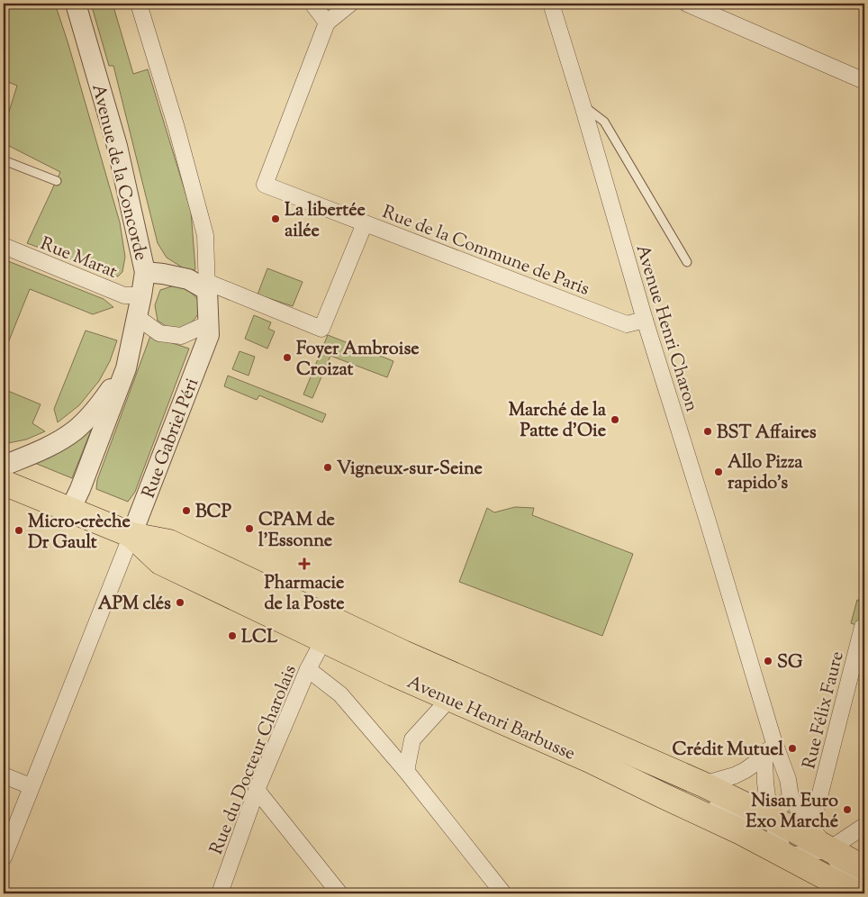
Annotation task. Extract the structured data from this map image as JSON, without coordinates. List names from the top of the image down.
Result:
{
  "streets": {
    "main road": ["Avenue Henri Barbusse"],
    "street": [
      "Avenue de la Concorde",
      "Rue de la Commune de Paris",
      "Rue Marat",
      "Avenue Henri Charon",
      "Rue Gabriel Péri",
      "Rue Félix Faure",
      "Rue du Docteur Charolais"
    ]
  },
  "crossings": [
    ["Avenue de la Concorde", "Rue Marat"],
    ["Avenue de la Concorde", "Rue Gabriel Péri"],
    ["Avenue de la Concorde", "Avenue Henri Barbusse"],
    ["Rue de la Commune de Paris", "Avenue Henri Charon"],
    ["Rue Marat", "Rue Gabriel Péri"],
    ["Avenue Henri Charon", "Rue Félix Faure"],
    ["Avenue Henri Charon", "Avenue Henri Barbusse"],
    ["Rue Gabriel Péri", "Avenue Henri Barbusse"],
    ["Avenue Henri Barbusse", "Rue du Docteur Charolais"]
  ],
  "places": {
    "other": [
      "La libertée ailée",
      "Foyer Ambroise Croizat",
      "Marché de la Patte d'Oie",
      "BST Affaires",
      "Vigneux-sur-Seine",
      "Allo Pizza rapido's",
      "BCP",
      "CPAM de l'Essonne",
      "Micro-crèche Dr Gault",
      "APM clés",
      "LCL",
      "SG",
      "Crédit Mutuel",
      "Nisan Euro Exo Marché"
    ],
    "health": ["Pharmacie de la Poste"]
  }
}
